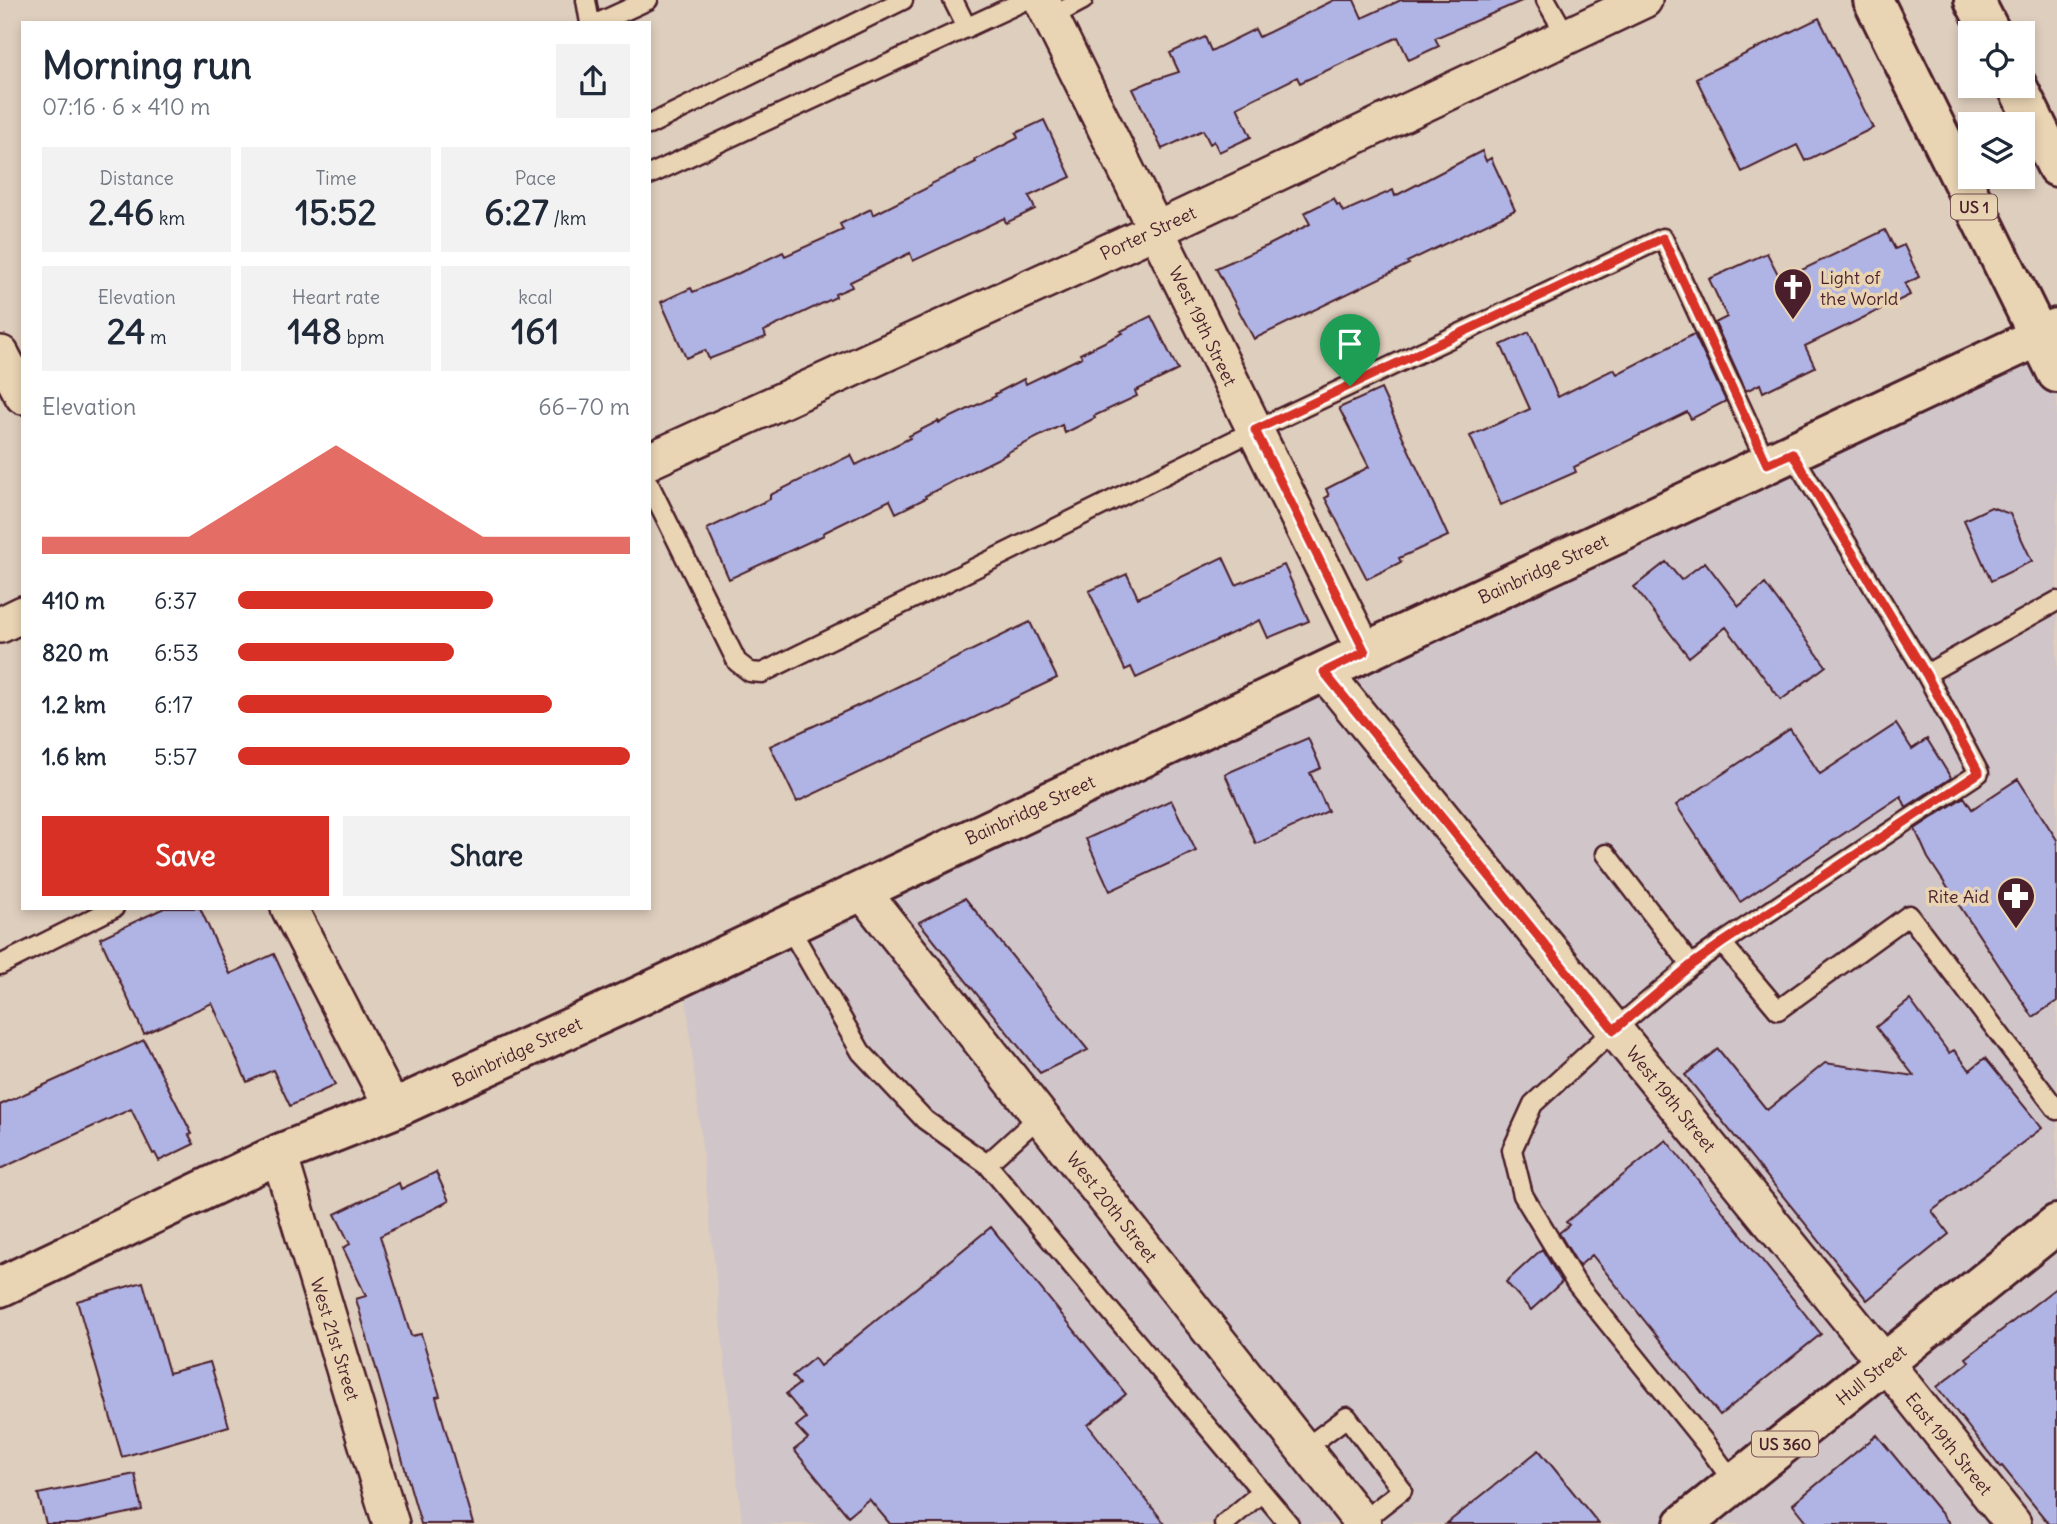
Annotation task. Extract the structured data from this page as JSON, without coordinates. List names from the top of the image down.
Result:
{
  "streets": {
    "street": [
      "US 1",
      "Porter Street",
      "West 19th Street",
      "Bainbridge Street",
      "West 20th Street",
      "West 21st Street",
      "Hull Street",
      "US 360",
      "East 19th Street"
    ]
  },
  "crossings": [
    ["US 1", "Bainbridge Street"],
    ["Porter Street", "West 19th Street"],
    ["West 19th Street", "Bainbridge Street"],
    ["West 19th Street", "Hull Street"],
    ["West 19th Street", "East 19th Street"],
    ["Bainbridge Street", "West 20th Street"],
    ["Bainbridge Street", "West 21st Street"],
    ["Hull Street", "East 19th Street"]
  ],
  "places": {
    "church": ["Light of the World"],
    "pharmacy": ["Rite Aid"]
  },
  "page": {
    "heading": ["Morning run", "07:16 · 6 × 410 m"],
    "stats": [
      ["Distance", "2.46 km"],
      ["Time", "15:52"],
      ["Pace", "6:27 /km"],
      ["Elevation", "24 m"],
      ["Heart rate", "148 bpm"],
      ["kcal", "161"]
    ],
    "chart": ["Elevation", "66–70 m"],
    "list": [
      {
        "name": "410 m",
        "note": "6:37"
      },
      {
        "name": "820 m",
        "note": "6:53"
      },
      {
        "name": "1.2 km",
        "note": "6:17"
      },
      {
        "name": "1.6 km",
        "note": "5:57"
      }
    ],
    "buttons": ["Save", "Share"]
  }
}
